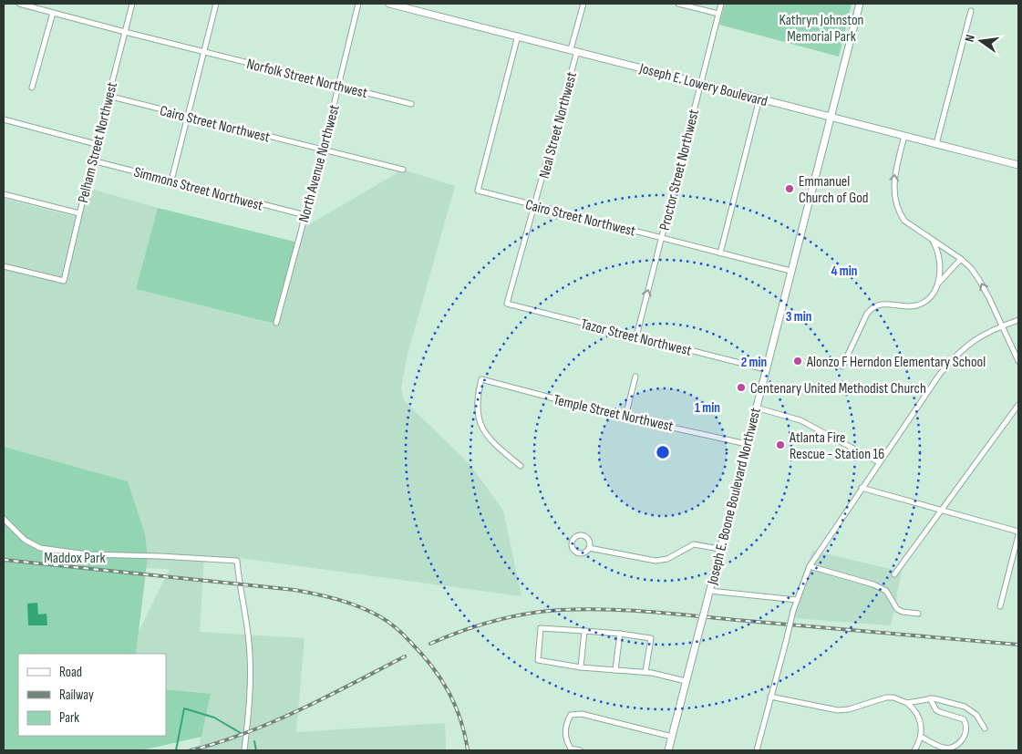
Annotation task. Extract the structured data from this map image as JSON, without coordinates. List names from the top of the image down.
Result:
{
  "streets": {
    "main road": ["Joseph E. Lowery Boulevard", "Joseph E. Boone Boulevard Northwest"],
    "street": [
      "Norfolk Street Northwest",
      "Cairo Street Northwest",
      "Neal Street Northwest",
      "Pelham Street Northwest",
      "North Avenue Northwest",
      "Proctor Street Northwest",
      "Simmons Street Northwest",
      "Tazor Street Northwest",
      "Temple Street Northwest"
    ]
  },
  "crossings": [
    ["Norfolk Street Northwest", "Pelham Street Northwest"],
    ["Norfolk Street Northwest", "North Avenue Northwest"],
    ["Joseph E. Lowery Boulevard", "Cairo Street Northwest"],
    ["Joseph E. Lowery Boulevard", "Neal Street Northwest"],
    ["Joseph E. Lowery Boulevard", "Proctor Street Northwest"],
    ["Joseph E. Lowery Boulevard", "Joseph E. Boone Boulevard Northwest"],
    ["Cairo Street Northwest", "Neal Street Northwest"],
    ["Cairo Street Northwest", "Pelham Street Northwest"],
    ["Cairo Street Northwest", "North Avenue Northwest"],
    ["Cairo Street Northwest", "Proctor Street Northwest"],
    ["Cairo Street Northwest", "Joseph E. Boone Boulevard Northwest"],
    ["Neal Street Northwest", "Tazor Street Northwest"],
    ["Pelham Street Northwest", "Simmons Street Northwest"],
    ["North Avenue Northwest", "Simmons Street Northwest"],
    ["Proctor Street Northwest", "Tazor Street Northwest"],
    ["Tazor Street Northwest", "Joseph E. Boone Boulevard Northwest"],
    ["Temple Street Northwest", "Joseph E. Boone Boulevard Northwest"]
  ],
  "parks": ["Kathryn Johnston Memorial Park", "Maddox Park"],
  "places": [
    "Emmanuel Church of God",
    "Alonzo F Herndon Elementary School",
    "Centenary United Methodist Church",
    "Atlanta Fire Rescue - Station 16"
  ],
  "legend": ["Road", "Railway", "Park"],
  "north": "left",
  "rings": [
    "4 min",
    "3 min",
    "2 min",
    "1 min"
  ]
}
